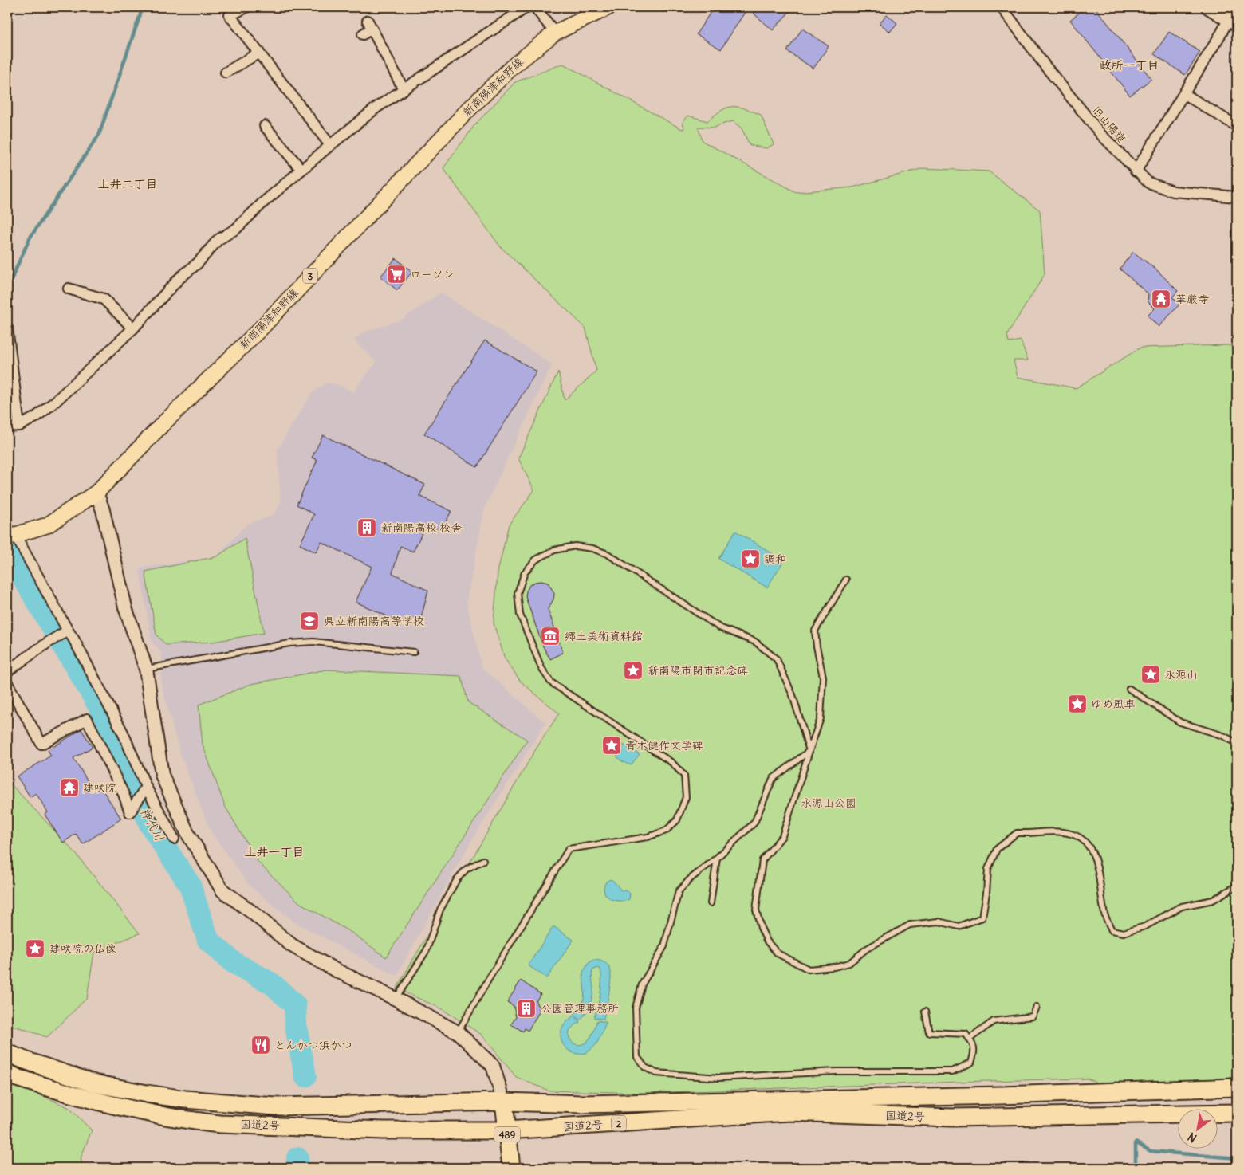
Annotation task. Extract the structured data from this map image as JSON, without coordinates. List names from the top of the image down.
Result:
{
  "streets": {
    "highway": ["国道2号", "2", "489"],
    "main road": ["新南陽津和野線", "3"],
    "street": ["旧山陽道"]
  },
  "crossings": [
    ["国道2号", "489"]
  ],
  "districts": ["政所一丁目", "土井二丁目", "土井一丁目"],
  "water": ["神代川"],
  "parks": ["永源山公園"],
  "places": {
    "supermarket": ["ローソン"],
    "temple": ["華厳寺", "建咲院"],
    "building": ["新南陽高校 校舎", "公園管理事務所"],
    "place": [
      "調和",
      "新南陽市閉市記念碑",
      "永源山",
      "ゆめ風車",
      "青木健作文学碑",
      "建咲院の仏像"
    ],
    "school or university": ["県立新南陽高等学校"],
    "museum": ["郷土美術資料館"],
    "restaurant": ["とんかつ浜かつ"]
  },
  "north": "bottom left"
}
